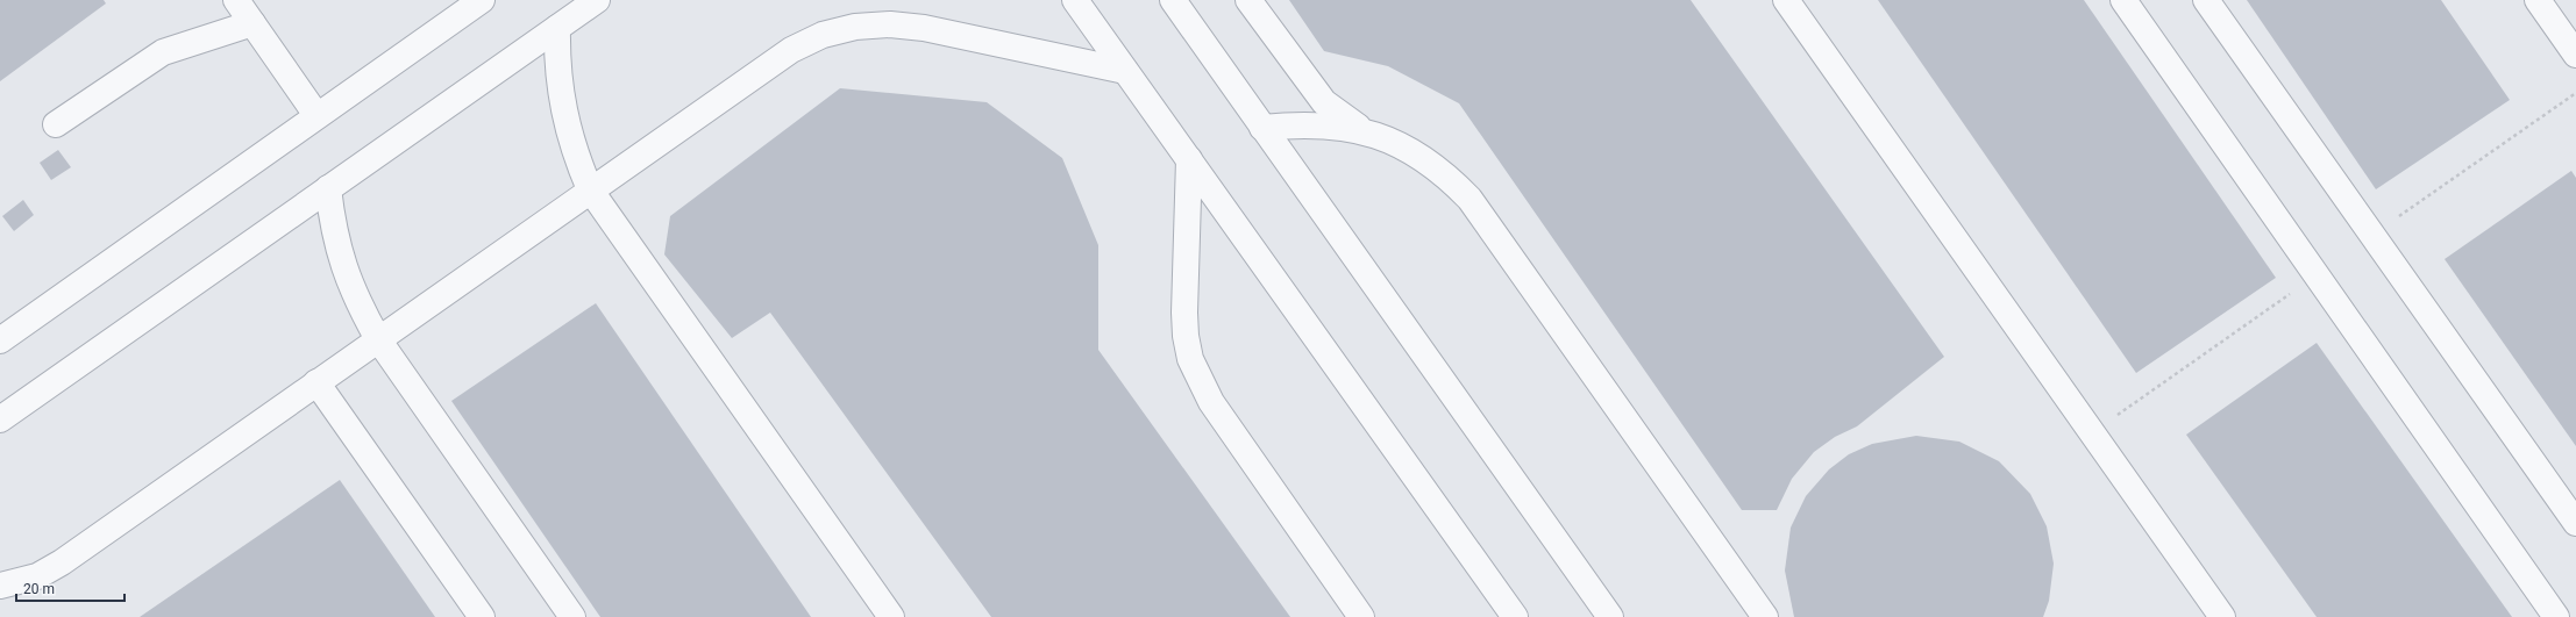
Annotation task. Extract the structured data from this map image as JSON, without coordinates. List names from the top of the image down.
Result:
{
  "scale_bar": "20 m"
}
